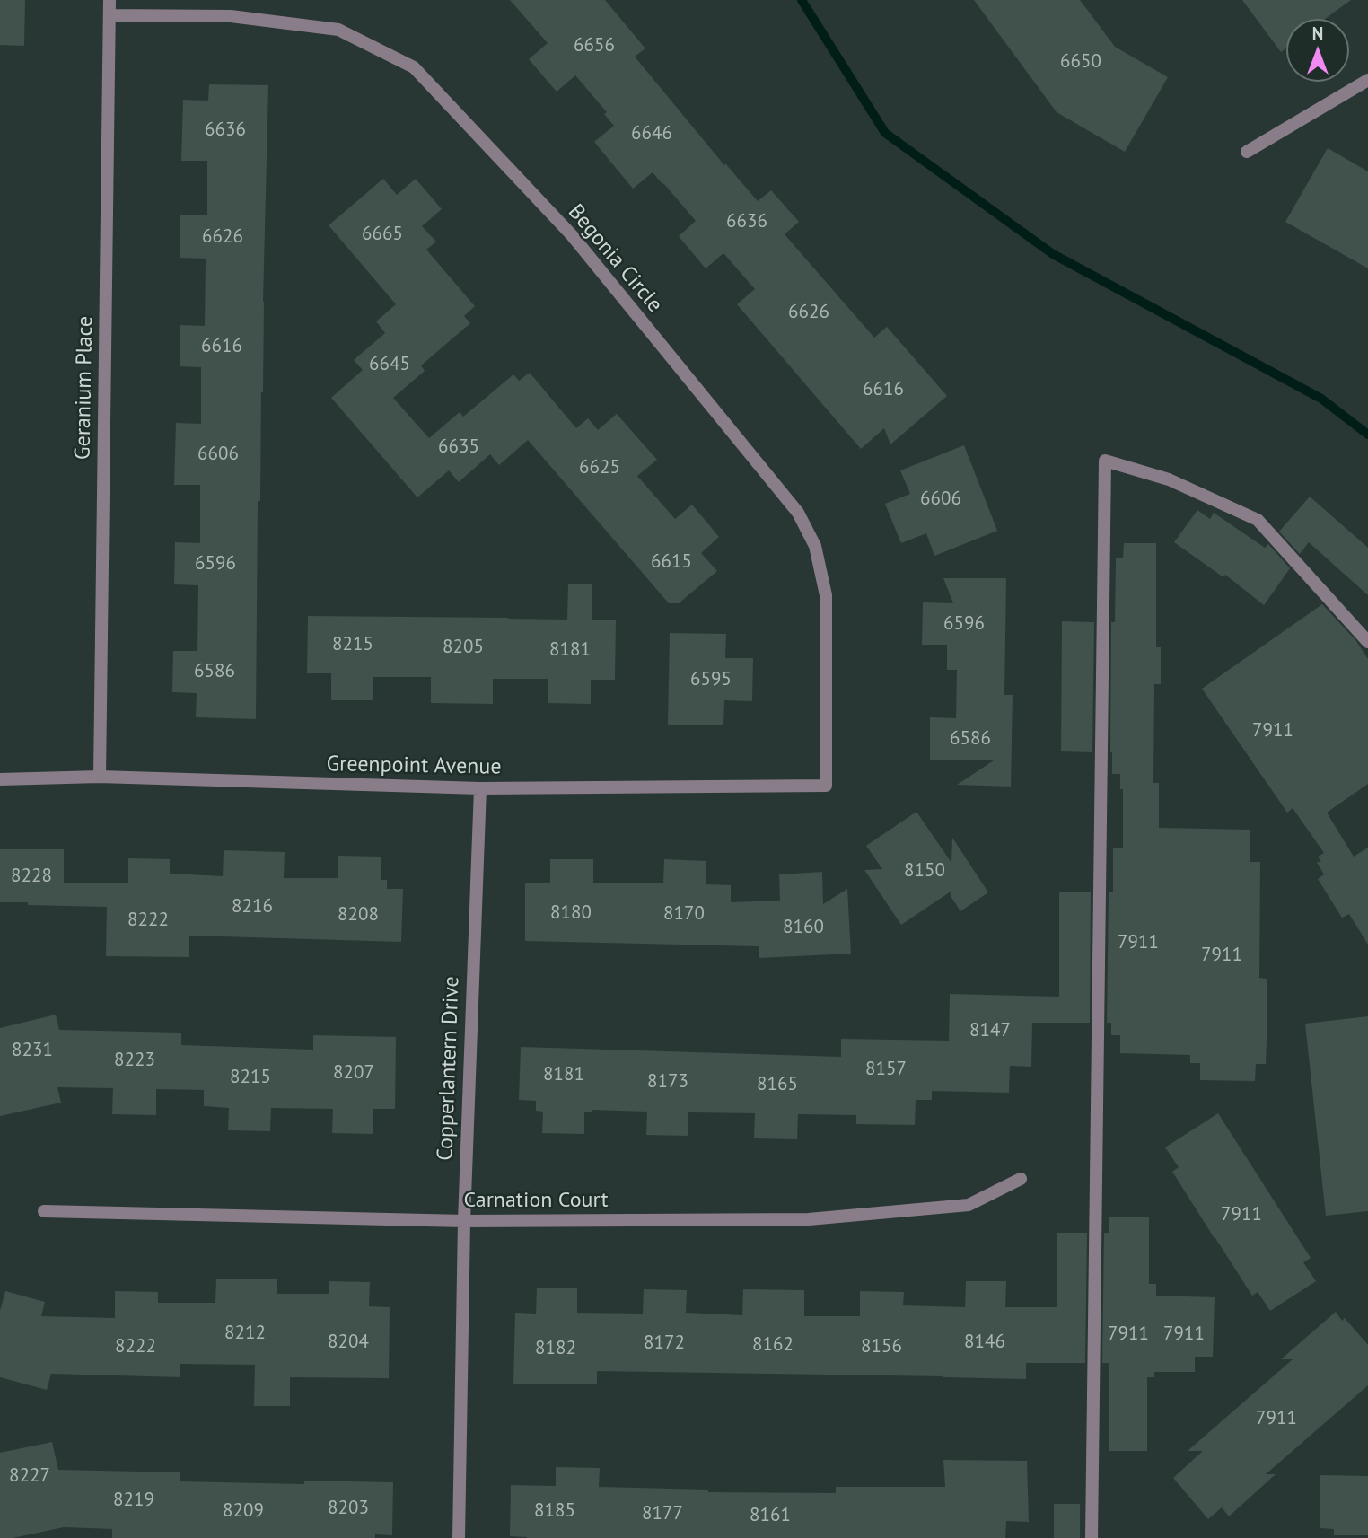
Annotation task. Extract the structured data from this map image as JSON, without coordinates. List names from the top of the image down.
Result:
{
  "streets": {
    "street": [
      "Begonia Circle",
      "Geranium Place",
      "Greenpoint Avenue",
      "Copperlantern Drive",
      "Carnation Court"
    ]
  },
  "crossings": [
    ["Begonia Circle", "Geranium Place"],
    ["Begonia Circle", "Greenpoint Avenue"],
    ["Geranium Place", "Greenpoint Avenue"],
    ["Greenpoint Avenue", "Copperlantern Drive"],
    ["Copperlantern Drive", "Carnation Court"]
  ],
  "house_numbers": [
    "6656",
    "6650",
    "6636",
    "6646",
    "6636",
    "6665",
    "6626",
    "6626",
    "6616",
    "6645",
    "6616",
    "6635",
    "6606",
    "6625",
    "6606",
    "6615",
    "6596",
    "6596",
    "8215",
    "8205",
    "8181",
    "6586",
    "6595",
    "7911",
    "6586",
    "8150",
    "8228",
    "8216",
    "8180",
    "8170",
    "8208",
    "8222",
    "8160",
    "7911",
    "7911",
    "8147",
    "8231",
    "8223",
    "8157",
    "8207",
    "8181",
    "8215",
    "8173",
    "8165",
    "7911",
    "8212",
    "7911",
    "7911",
    "8204",
    "8146",
    "8172",
    "8162",
    "8222",
    "8156",
    "8182",
    "7911",
    "8227",
    "8219",
    "8203",
    "8209",
    "8185",
    "8177",
    "8161"
  ],
  "north": "top"
}
